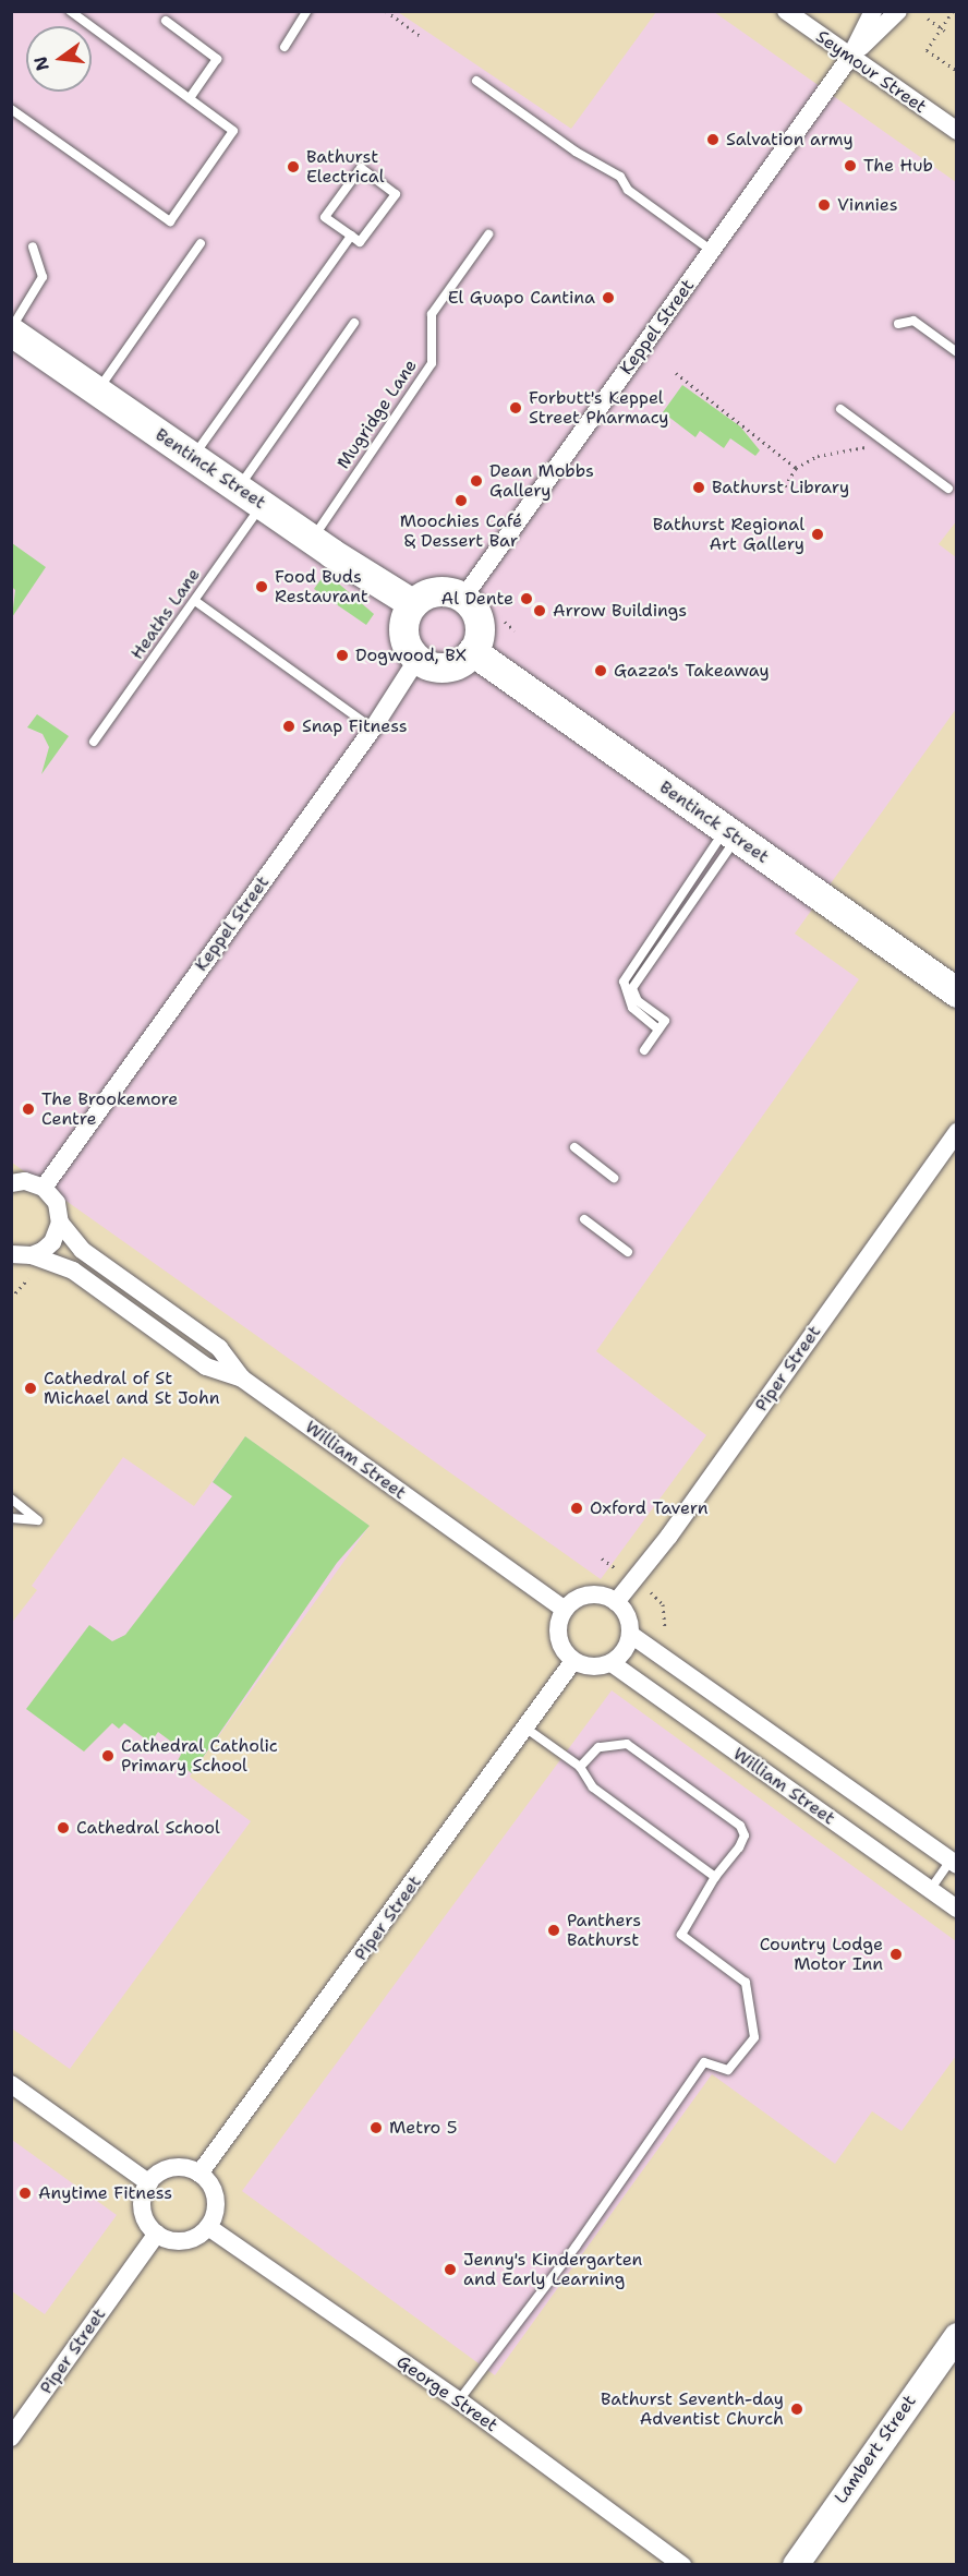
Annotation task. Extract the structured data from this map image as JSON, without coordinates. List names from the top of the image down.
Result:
{
  "streets": {
    "main road": ["Bentinck Street", "Lambert Street"],
    "street": [
      "Seymour Street",
      "Keppel Street",
      "Piper Street",
      "William Street",
      "George Street"
    ],
    "lane": ["Mugridge Lane", "Heaths Lane"]
  },
  "crossings": [
    ["Seymour Street", "Keppel Street"],
    ["Keppel Street", "Bentinck Street"],
    ["Keppel Street", "William Street"],
    ["Mugridge Lane", "Bentinck Street"],
    ["Bentinck Street", "Heaths Lane"],
    ["Piper Street", "William Street"],
    ["Piper Street", "George Street"]
  ],
  "places": [
    "Salvation army",
    "The Hub",
    "Bathurst Electrical",
    "Vinnies",
    "El Guapo Cantina",
    "Forbutt's Keppel Street Pharmacy",
    "Dean Mobbs Gallery",
    "Bathurst Library",
    "Moochies Café & Dessert Bar",
    "Bathurst Regional Art Gallery",
    "Food Buds Restaurant",
    "Al Dente",
    "Arrow Buildings",
    "Dogwood, BX",
    "Gazza's Takeaway",
    "Snap Fitness",
    "The Brookemore Centre",
    "Cathedral of St Michael and St John",
    "Oxford Tavern",
    "Cathedral Catholic Primary School",
    "Cathedral School",
    "Panthers Bathurst",
    "Country Lodge Motor Inn",
    "Metro 5",
    "Anytime Fitness",
    "Jenny's Kindergarten and Early Learning",
    "Bathurst Seventh-day Adventist Church"
  ],
  "north": "left"
}
